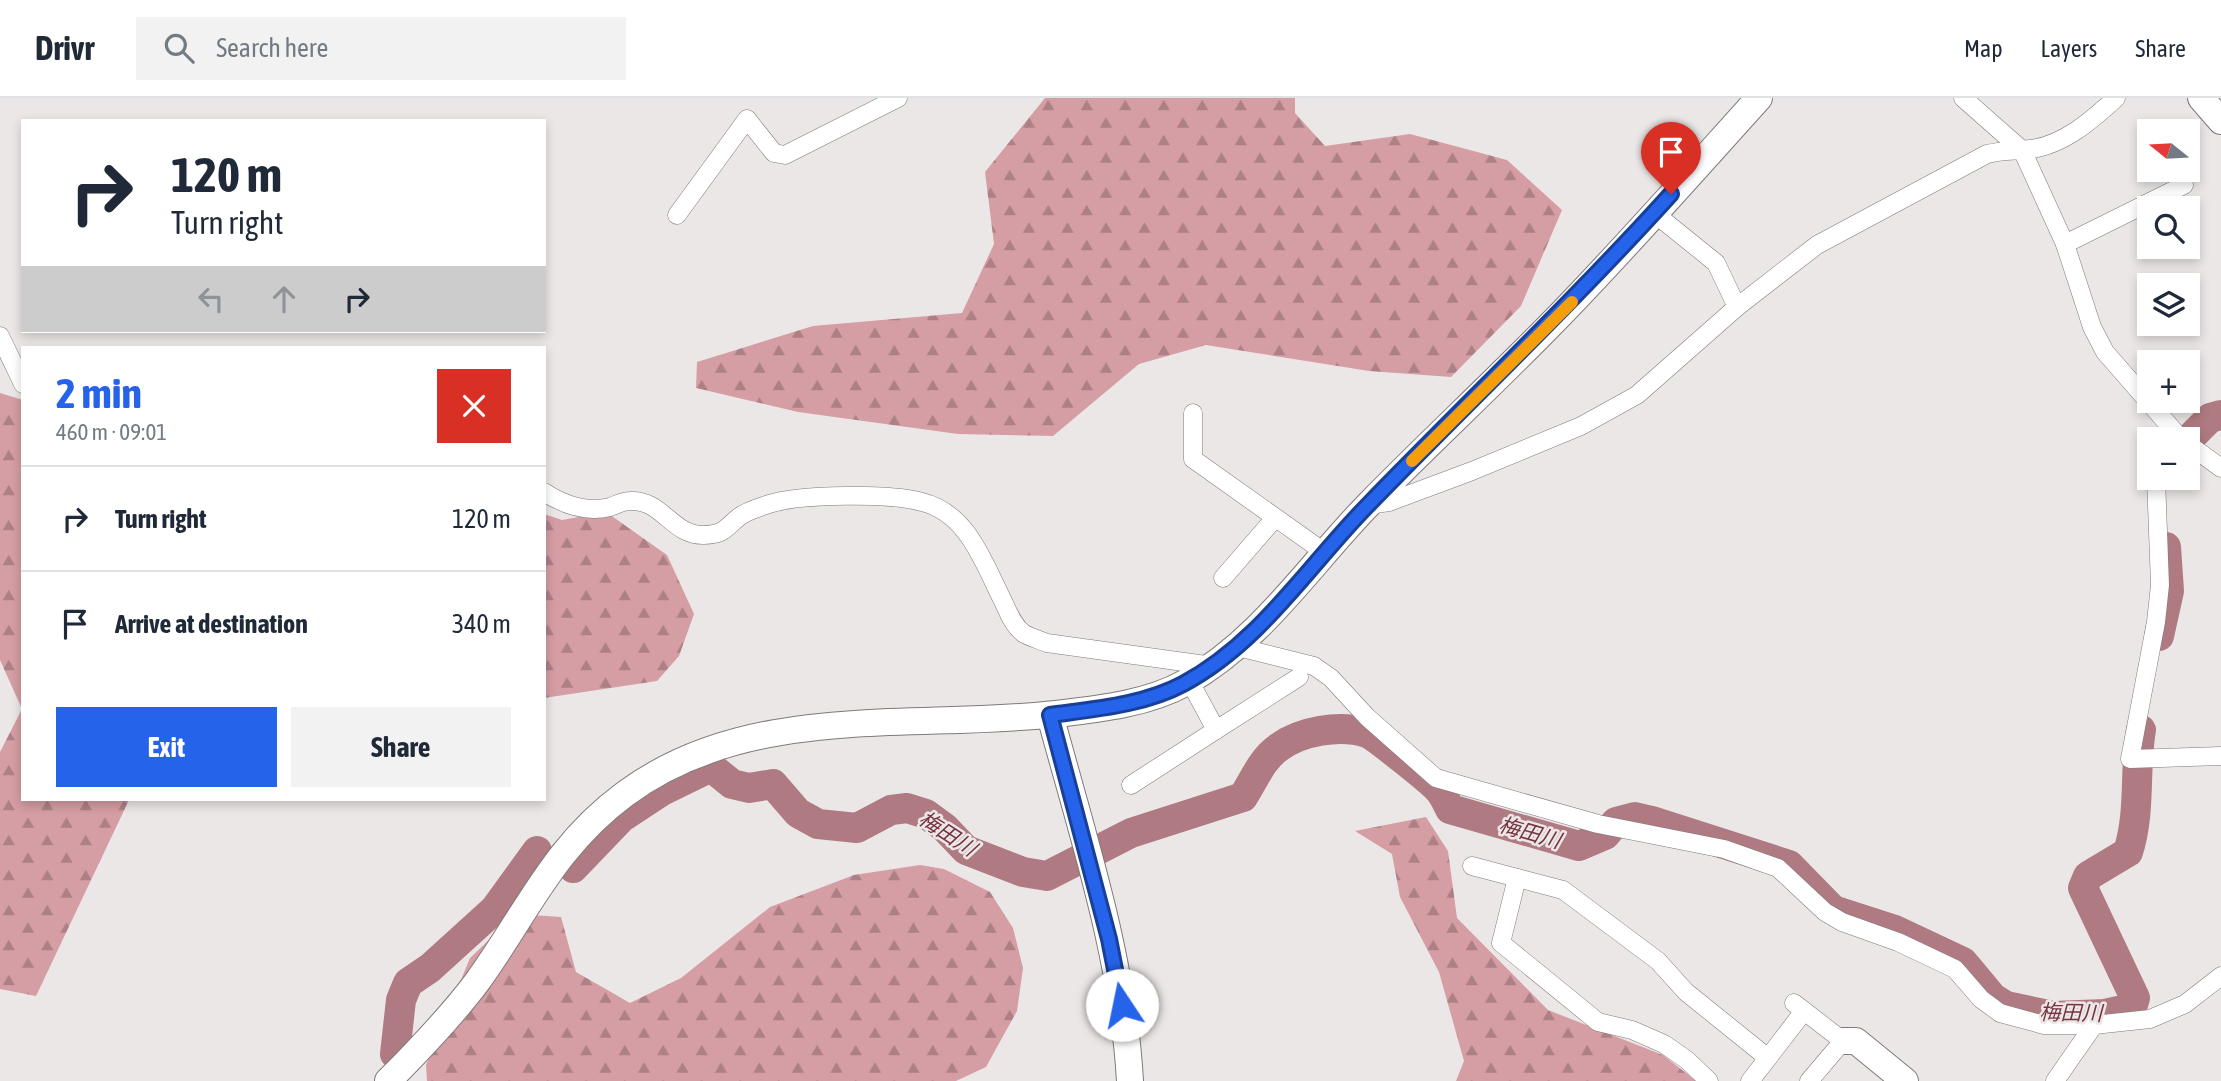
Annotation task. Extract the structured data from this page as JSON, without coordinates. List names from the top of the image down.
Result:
{
  "water": ["梅田川"],
  "north": "left",
  "page": {
    "header": "Drivr",
    "search": "Search here",
    "nav": ["Map", "Layers", "Share"],
    "map_buttons": ["+", "−"],
    "turn": ["120 m", "Turn right"],
    "heading": ["2 min", "460 m · 09:01"],
    "list": [
      {
        "name": "Turn right",
        "value": "120 m"
      },
      {
        "name": "Arrive at destination",
        "value": "340 m"
      }
    ],
    "buttons": ["Exit", "Share"]
  }
}
